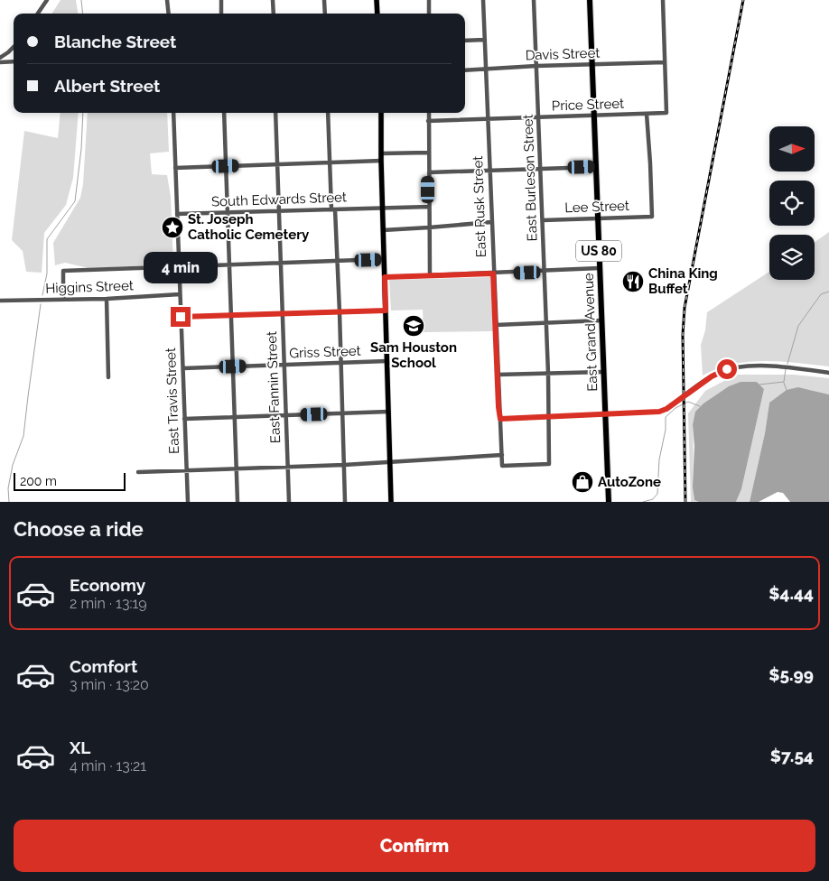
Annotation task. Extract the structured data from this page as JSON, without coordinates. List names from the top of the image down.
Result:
{
  "streets": {
    "highway": ["US 80", "East Grand Avenue"],
    "street": [
      "Davis Street",
      "Price Street",
      "East Burleson Street",
      "South Edwards Street",
      "East Rusk Street",
      "Lee Street",
      "Higgins Street",
      "Griss Street",
      "East Fannin Street",
      "East Travis Street"
    ]
  },
  "crossings": [
    ["Davis Street", "Price Street"],
    ["Davis Street", "East Burleson Street"],
    ["Davis Street", "East Rusk Street"],
    ["Davis Street", "East Grand Avenue"],
    ["Price Street", "East Burleson Street"],
    ["Price Street", "East Rusk Street"],
    ["Price Street", "Lee Street"],
    ["Price Street", "East Grand Avenue"],
    ["East Burleson Street", "East Rusk Street"],
    ["East Burleson Street", "Lee Street"],
    ["South Edwards Street", "East Fannin Street"],
    ["South Edwards Street", "East Travis Street"],
    ["Lee Street", "East Grand Avenue"],
    ["Higgins Street", "East Travis Street"],
    ["Griss Street", "East Fannin Street"],
    ["Griss Street", "East Travis Street"]
  ],
  "places": {
    "place": ["St. Joseph Catholic Cemetery"],
    "restaurant": ["China King Buffet"],
    "school or university": ["Sam Houston School"],
    "shop": ["AutoZone"]
  },
  "scale_bar": "200 m",
  "north": "right",
  "page": {
    "banner": ["Blanche Street", "Albert Street"],
    "bubble": "4 min",
    "scale": "200 m",
    "heading": "Choose a ride",
    "list": [
      {
        "name": "Economy",
        "note": "2 min · 13:19",
        "value": "$4.44"
      },
      {
        "name": "Comfort",
        "note": "3 min · 13:20",
        "value": "$5.99"
      },
      {
        "name": "XL",
        "note": "4 min · 13:21",
        "value": "$7.54"
      }
    ],
    "buttons": "Confirm"
  }
}
